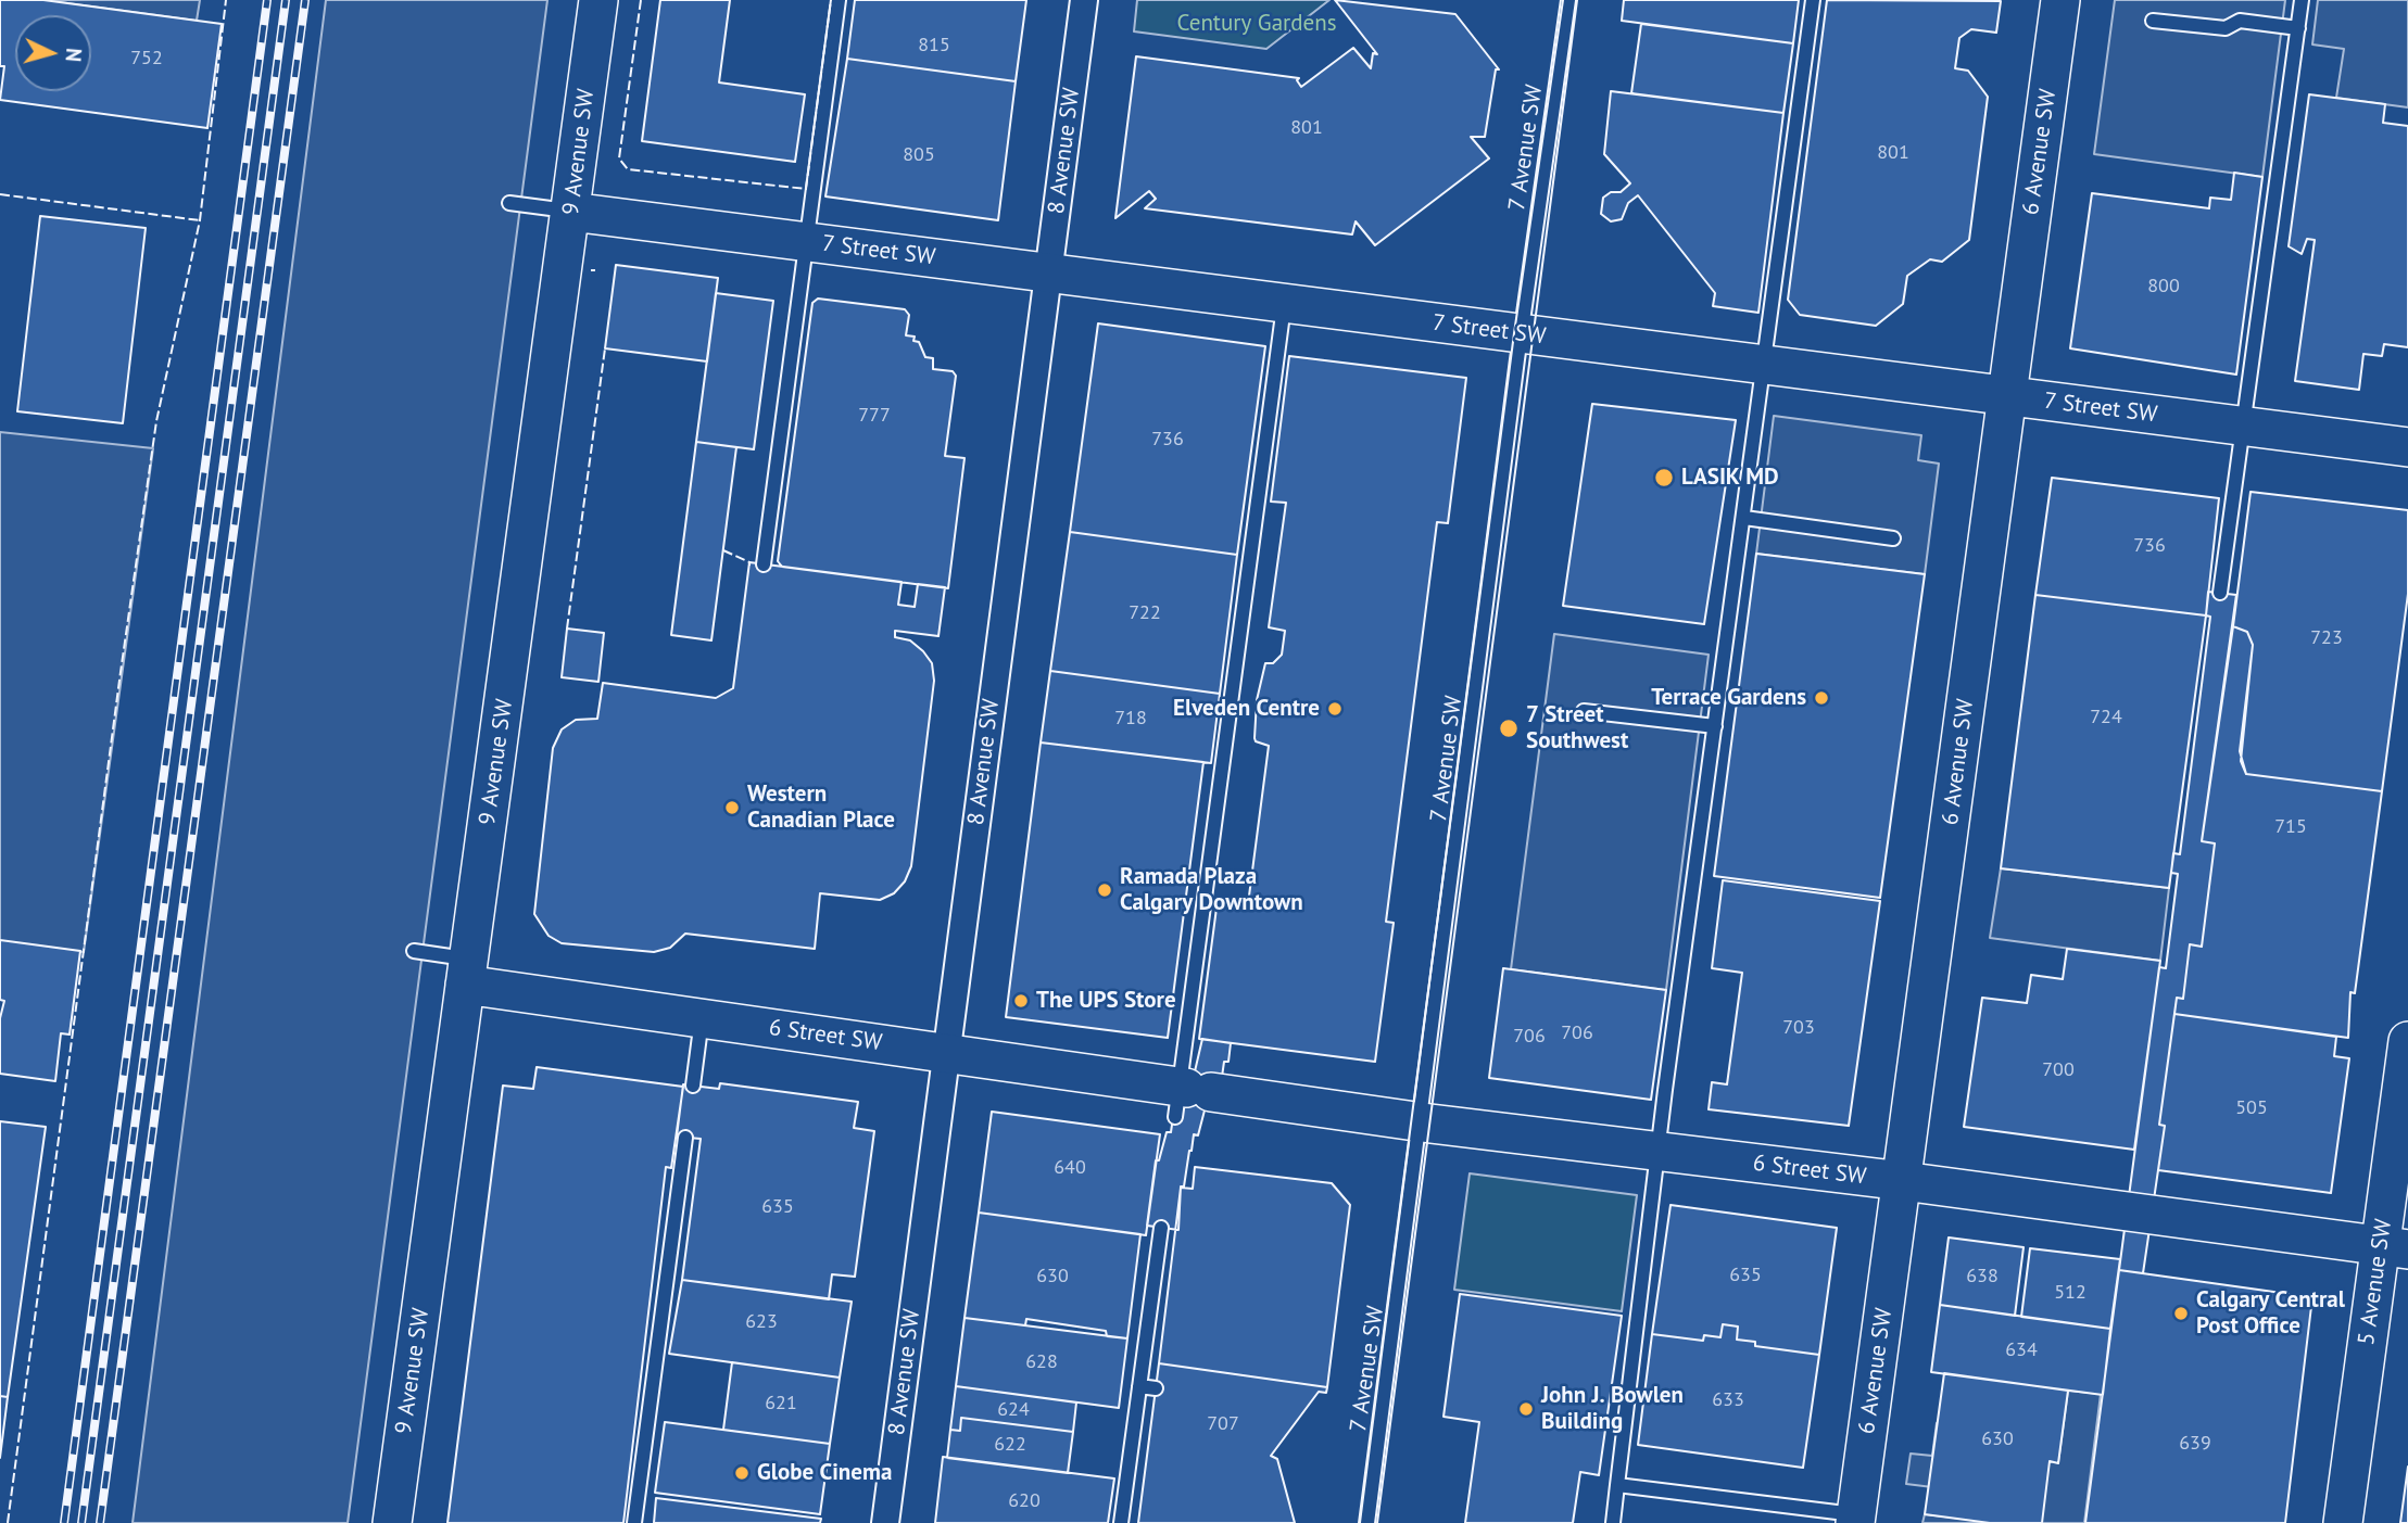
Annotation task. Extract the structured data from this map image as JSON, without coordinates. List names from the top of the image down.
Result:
{
  "streets": {
    "street": [
      "8 Avenue SW",
      "9 Avenue SW",
      "6 Avenue SW",
      "7 Street SW",
      "6 Street SW",
      "5 Avenue SW"
    ],
    "lane": ["7 Avenue SW"]
  },
  "crossings": [
    ["7 Avenue SW", "7 Street SW"],
    ["7 Avenue SW", "6 Street SW"],
    ["8 Avenue SW", "7 Street SW"],
    ["8 Avenue SW", "6 Street SW"],
    ["9 Avenue SW", "7 Street SW"],
    ["9 Avenue SW", "6 Street SW"],
    ["6 Avenue SW", "7 Street SW"],
    ["6 Avenue SW", "6 Street SW"],
    ["6 Street SW", "5 Avenue SW"]
  ],
  "parks": ["Century Gardens"],
  "places": [
    "LASIK MD",
    "Terrace Gardens",
    "Elveden Centre",
    "7 Street Southwest",
    "Western Canadian Place",
    "Ramada Plaza Calgary Downtown",
    "The UPS Store",
    "Calgary Central Post Office",
    "John J. Bowlen Building",
    "Globe Cinema"
  ],
  "house_numbers": [
    "815",
    "752",
    "801",
    "801",
    "805",
    "800",
    "777",
    "736",
    "736",
    "722",
    "723",
    "724",
    "718",
    "715",
    "703",
    "706",
    "706",
    "700",
    "505",
    "640",
    "635",
    "635",
    "630",
    "638",
    "512",
    "623",
    "634",
    "628",
    "633",
    "621",
    "624",
    "707",
    "630",
    "639",
    "622",
    "620"
  ],
  "north": "right"
}
